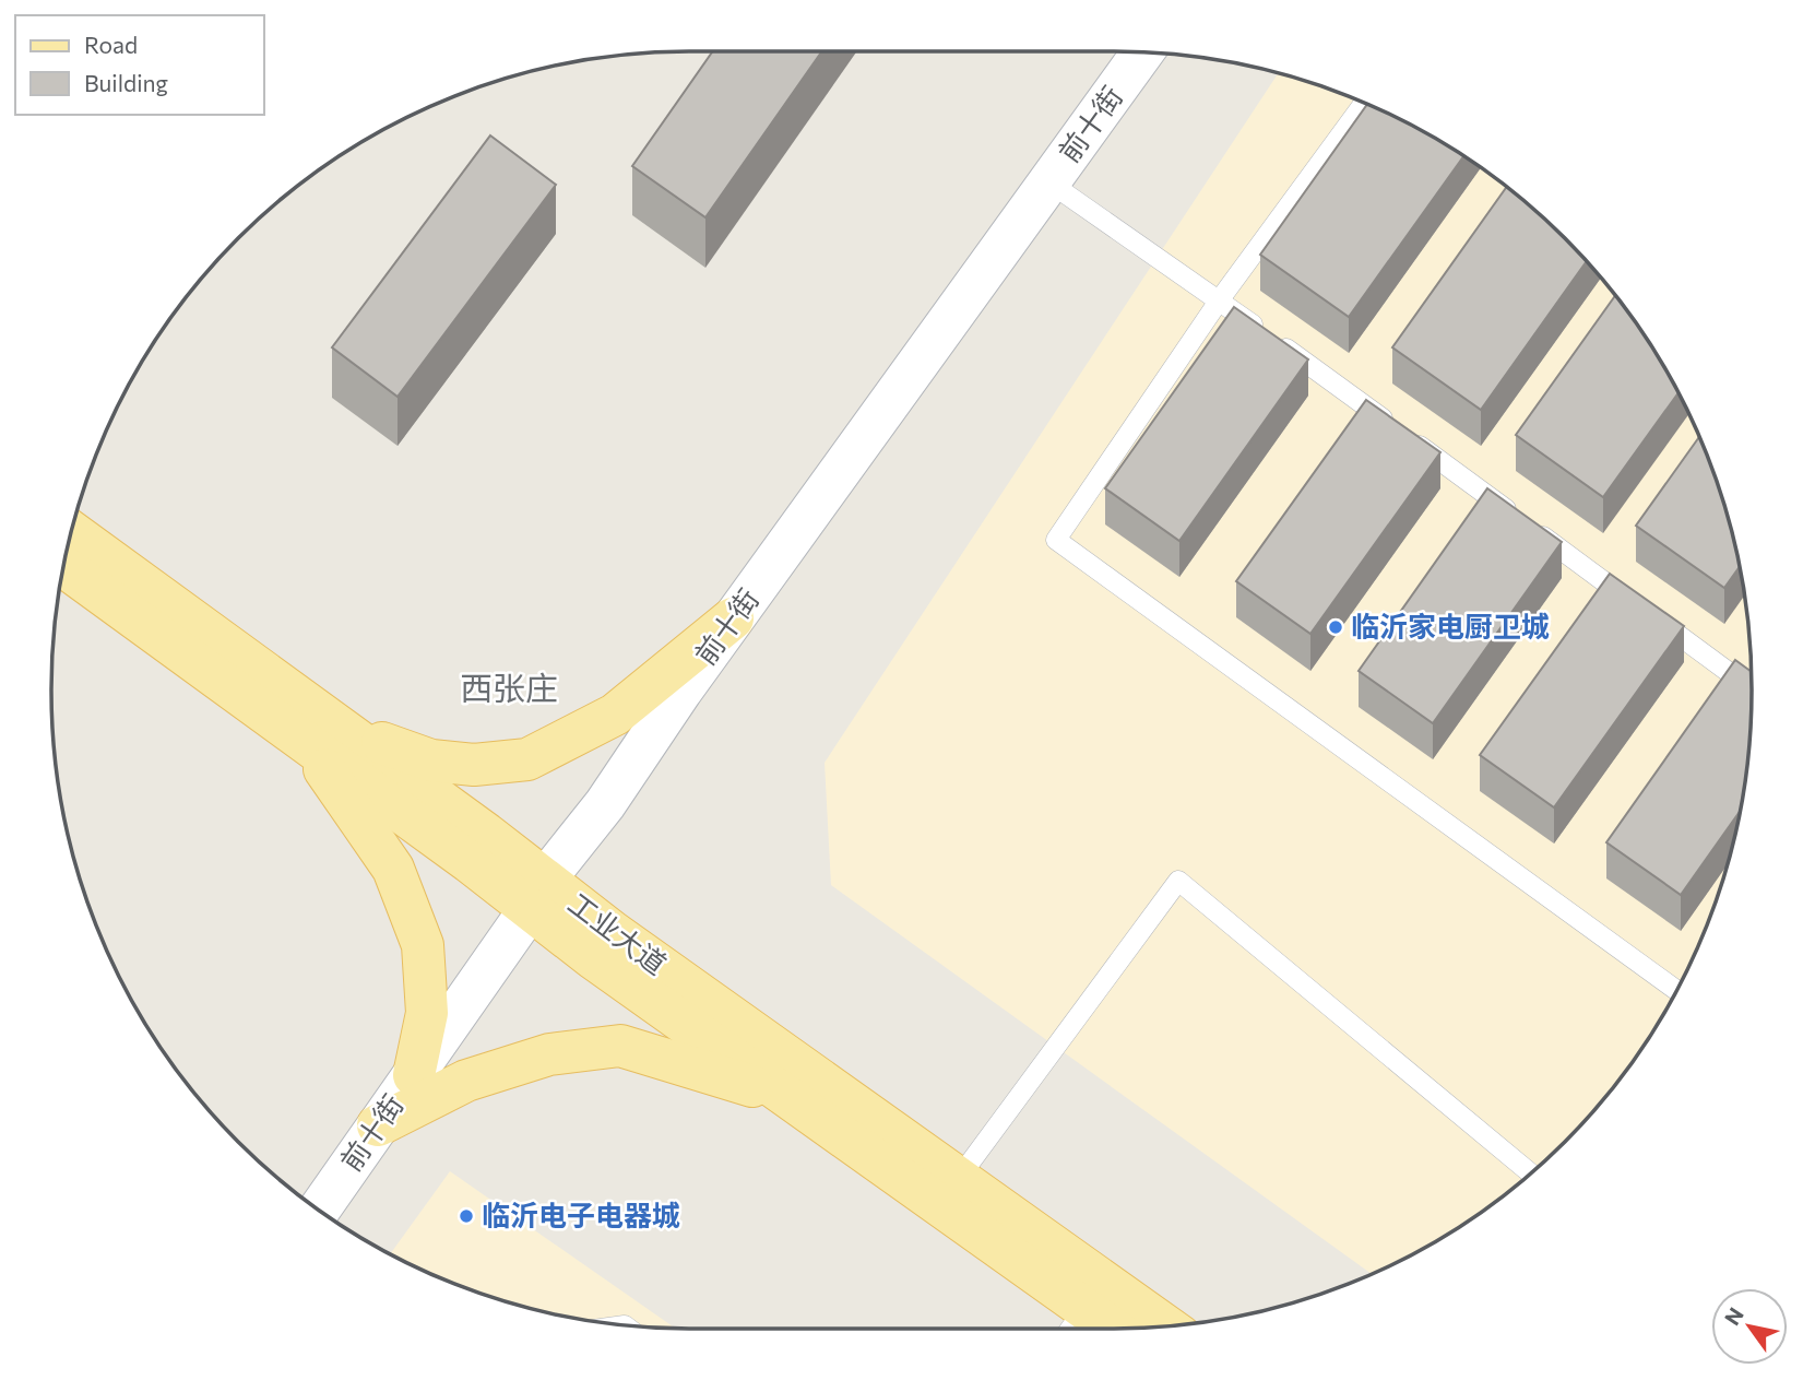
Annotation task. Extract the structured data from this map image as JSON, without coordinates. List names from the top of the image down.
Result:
{
  "streets": {
    "main road": ["前十街", "工业大道"]
  },
  "crossings": [
    ["前十街", "工业大道"]
  ],
  "districts": ["西张庄"],
  "places": ["临沂家电厨卫城", "临沂电子电器城"],
  "legend": ["Road", "Building"],
  "north": "top left"
}
